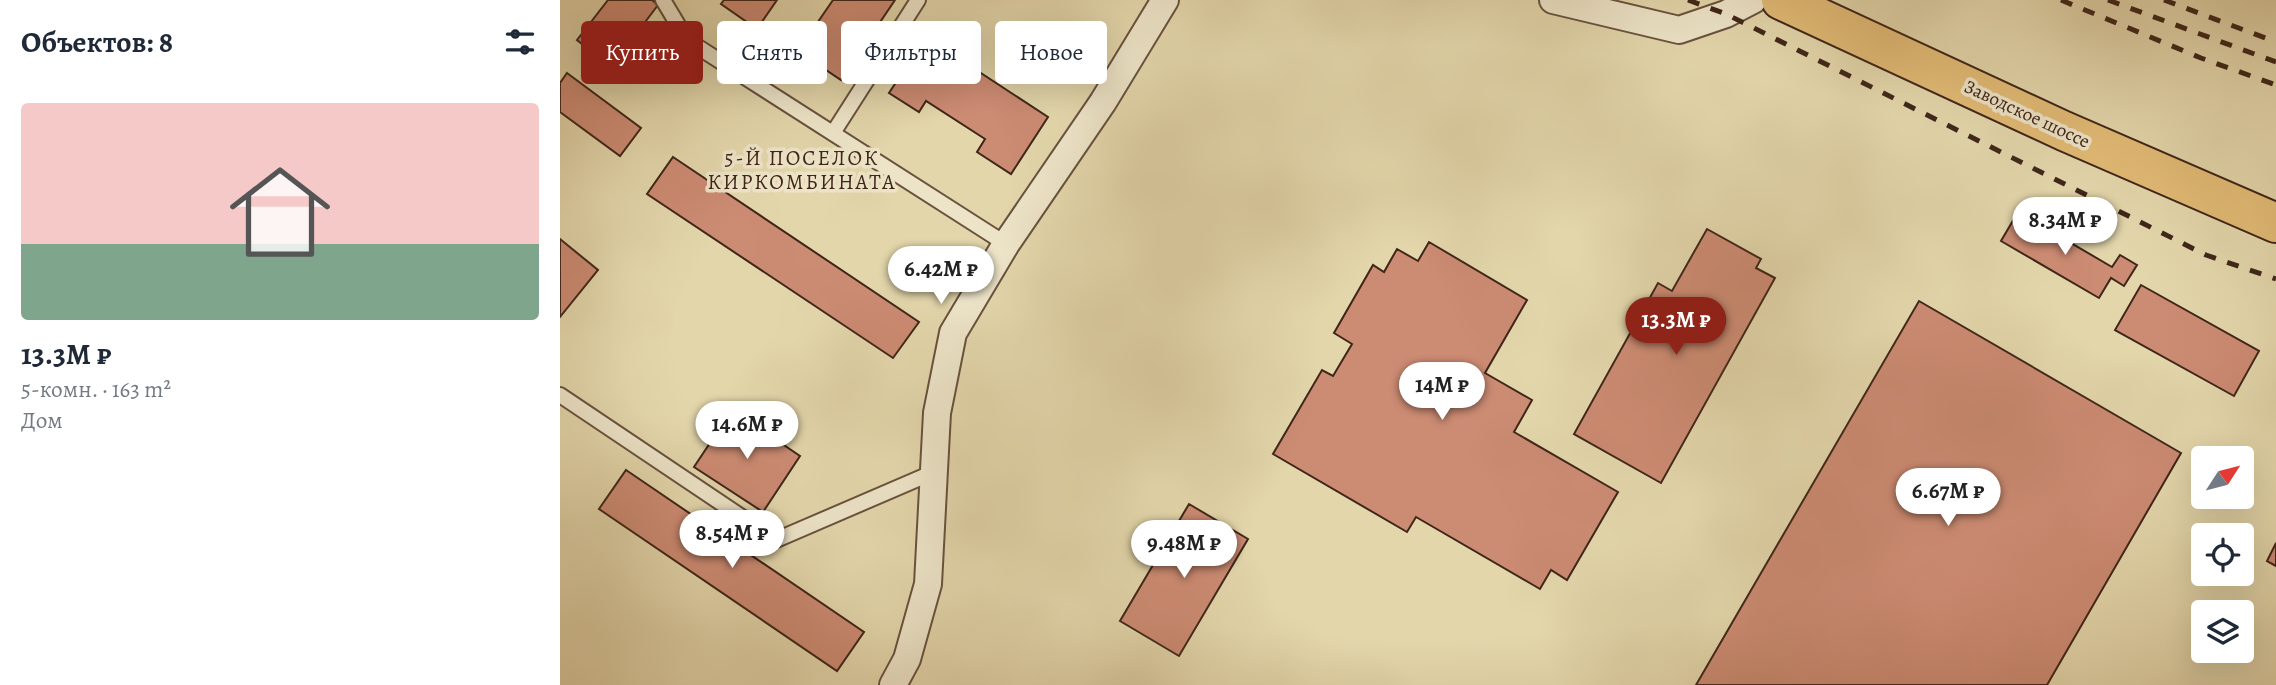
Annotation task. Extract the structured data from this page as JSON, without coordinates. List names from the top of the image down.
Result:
{
  "streets": {
    "main road": ["Заводское шоссе"]
  },
  "districts": ["5-Й ПОСЕЛОК КИРКОМБИНАТА"],
  "north": "top right",
  "page": {
    "heading": "Объектов: 8",
    "chip": [
      "Купить",
      "Снять",
      "Фильтры",
      "Новое"
    ],
    "list": [
      {
        "name": "13.3M ₽",
        "note": "5-комн. · 163 m² · Дом"
      }
    ],
    "price": [
      "8.34M ₽",
      "6.42M ₽",
      "13.3M ₽",
      "14M ₽",
      "14.6M ₽",
      "6.67M ₽",
      "8.54M ₽",
      "9.48M ₽"
    ]
  }
}
